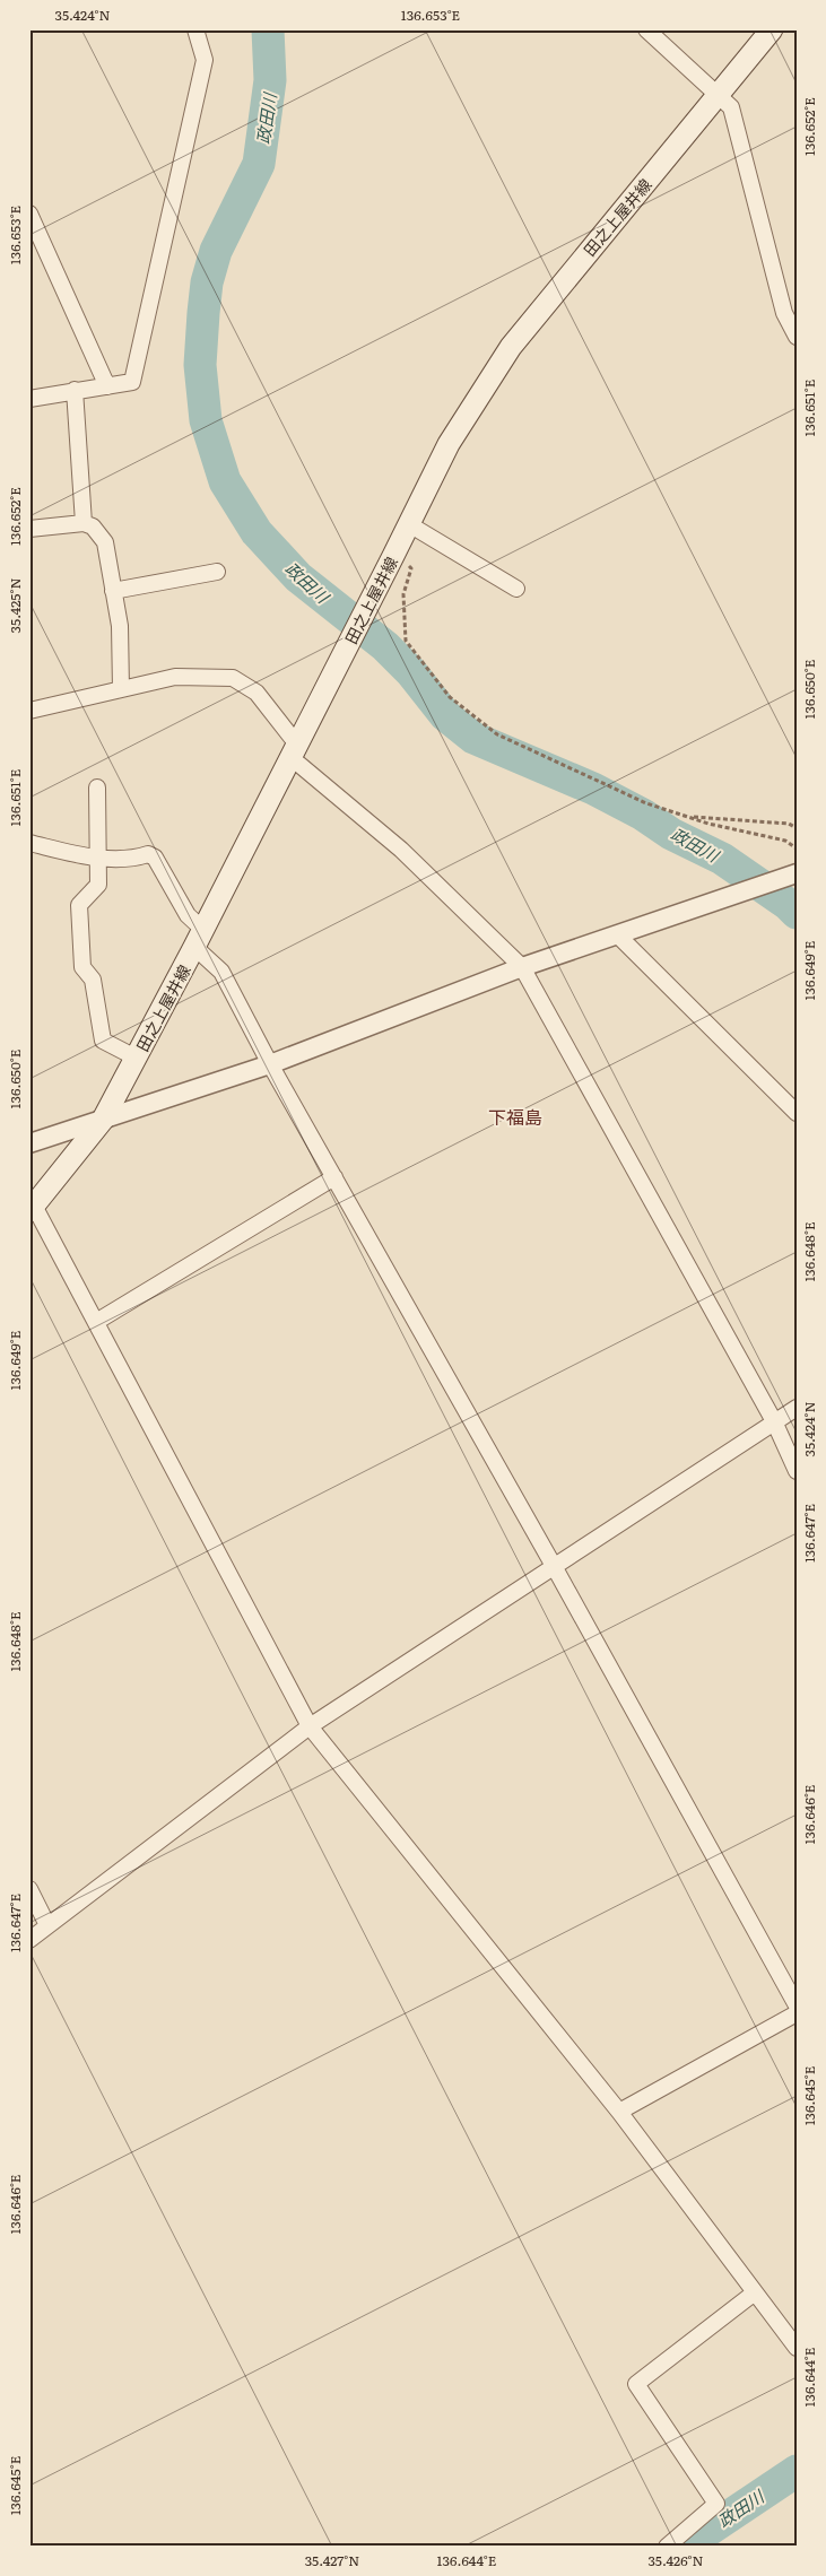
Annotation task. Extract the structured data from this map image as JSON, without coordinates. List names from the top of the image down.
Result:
{
  "streets": {
    "main road": ["田之上屋井線"]
  },
  "districts": ["下福島"],
  "water": ["政田川"],
  "coordinates": [
    "35.424°N",
    "136.653°E",
    "136.652°E",
    "136.651°E",
    "35.425°N",
    "136.650°E",
    "136.649°E",
    "136.648°E",
    "136.647°E",
    "136.646°E",
    "136.645°E",
    "136.644°E",
    "35.427°N",
    "35.426°N"
  ]
}
